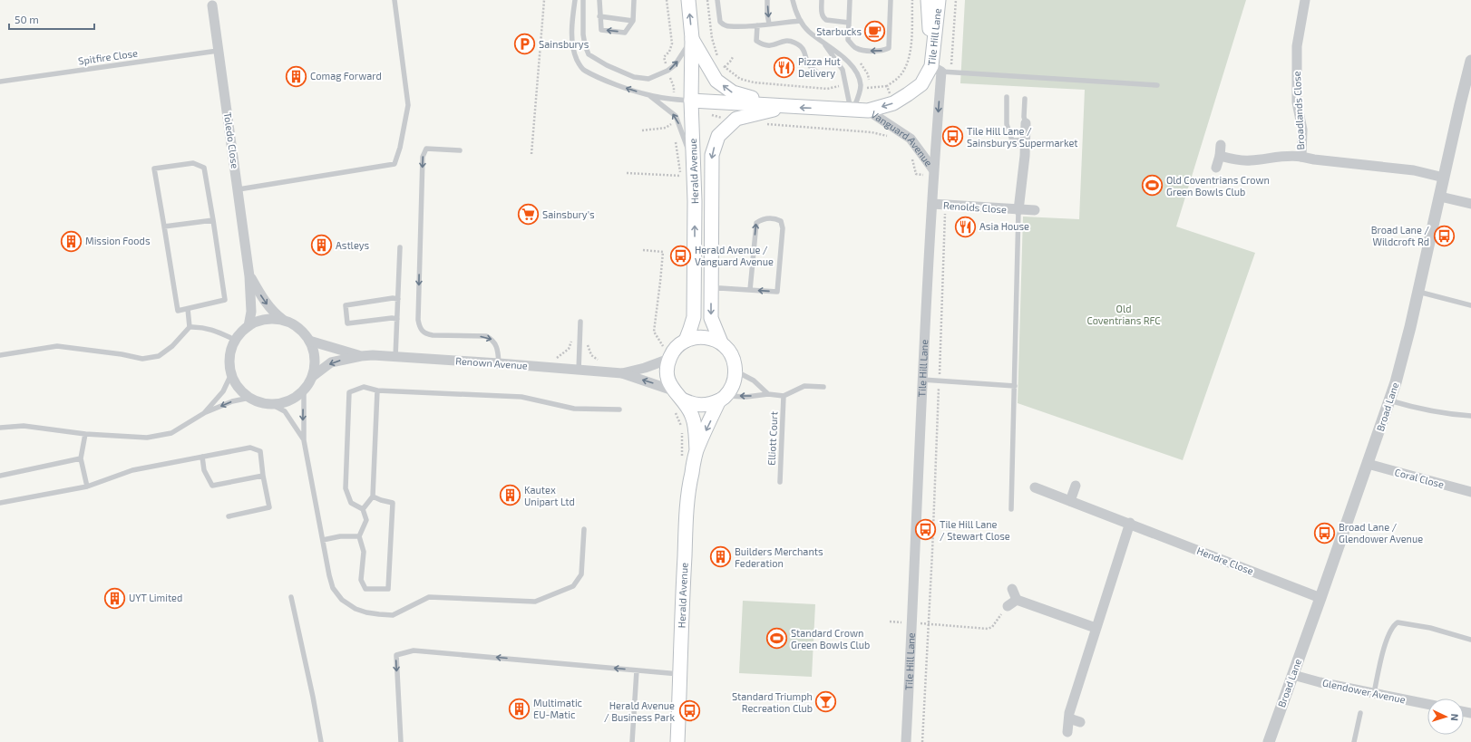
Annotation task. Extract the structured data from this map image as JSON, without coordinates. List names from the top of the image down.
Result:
{
  "streets": {
    "main road": ["Tile Hill Lane", "Vanguard Avenue", "Herald Avenue"],
    "street": [
      "Broadlands Close",
      "Toledo Close",
      "Renolds Close",
      "Renown Avenue",
      "Broad Lane",
      "Coral Close",
      "Hendre Close",
      "Glendower Avenue"
    ],
    "lane": ["Spitfire Close", "Elliott Court"]
  },
  "crossings": [
    ["Tile Hill Lane", "Vanguard Avenue"],
    ["Tile Hill Lane", "Renolds Close"],
    ["Spitfire Close", "Toledo Close"],
    ["Broadlands Close", "Broad Lane"],
    ["Toledo Close", "Renown Avenue"],
    ["Vanguard Avenue", "Herald Avenue"],
    ["Herald Avenue", "Renown Avenue"],
    ["Broad Lane", "Coral Close"],
    ["Broad Lane", "Hendre Close"],
    ["Broad Lane", "Glendower Avenue"]
  ],
  "one_way": ["Vanguard Avenue"],
  "parks": ["Old Coventrians RFC"],
  "places": {
    "cafe": ["Starbucks"],
    "parking": ["Sainsburys"],
    "restaurant": ["Pizza Hut Delivery", "Asia House"],
    "building": [
      "Comag Forward",
      "Mission Foods",
      "Astleys",
      "Kautex Unipart Ltd",
      "Builders Merchants Federation",
      "UYT Limited",
      "Multimatic EU-Matic"
    ],
    "bus stop": [
      "Tile Hill Lane / Sainsburys Supermarket",
      "Broad Lane / Wildcroft Rd",
      "Herald Avenue / Vanguard Avenue",
      "Tile Hill Lane / Stewart Close",
      "Broad Lane / Glendower Avenue",
      "Herald Avenue / Business Park"
    ],
    "sports": ["Old Coventrians Crown Green Bowls Club", "Standard Crown Green Bowls Club"],
    "supermarket": ["Sainsbury's"],
    "bar": ["Standard Triumph Recreation Club"]
  },
  "scale_bar": "50 m",
  "north": "right"
}
